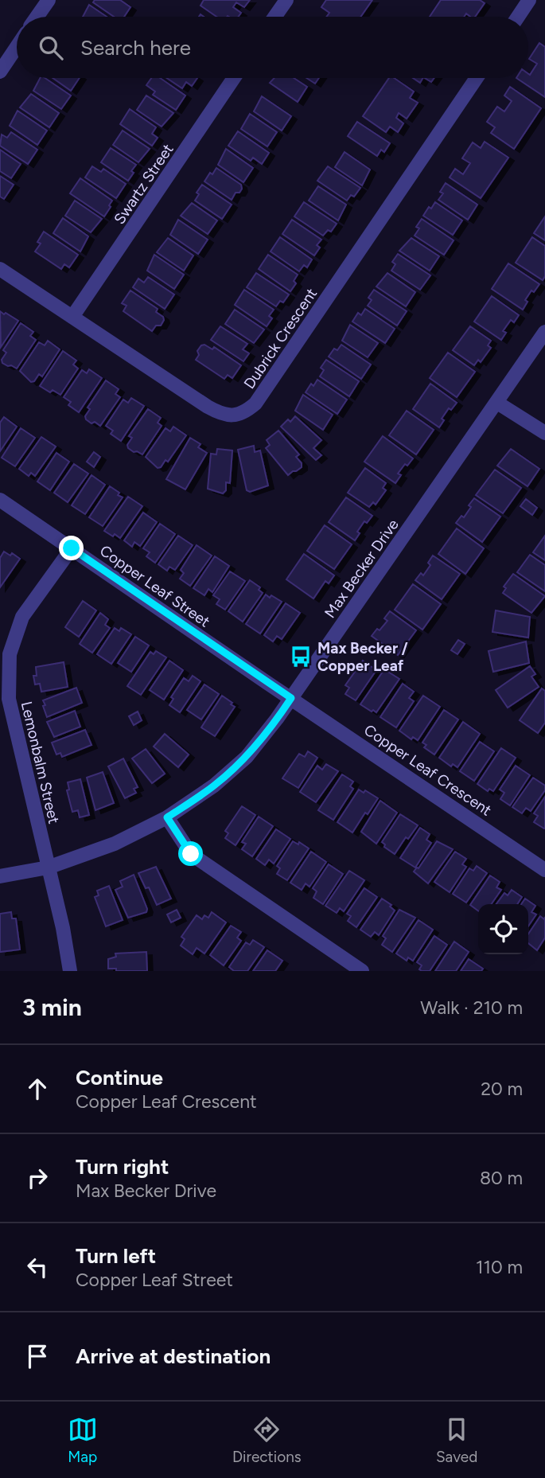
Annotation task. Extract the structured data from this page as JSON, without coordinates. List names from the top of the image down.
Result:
{
  "streets": {
    "street": [
      "Swartz Street",
      "Dubrick Crescent",
      "Max Becker Drive",
      "Copper Leaf Street",
      "Lemonbalm Street",
      "Copper Leaf Crescent"
    ]
  },
  "crossings": [
    ["Swartz Street", "Dubrick Crescent"],
    ["Max Becker Drive", "Copper Leaf Street"],
    ["Max Becker Drive", "Lemonbalm Street"],
    ["Max Becker Drive", "Copper Leaf Crescent"],
    ["Copper Leaf Street", "Lemonbalm Street"],
    ["Copper Leaf Street", "Copper Leaf Crescent"]
  ],
  "places": {
    "bus stop": ["Max Becker / Copper Leaf"]
  },
  "page": {
    "search": "Search here",
    "heading": ["3 min", "Walk · 210 m"],
    "list": [
      ["Continue", "Copper Leaf Crescent", "20 m"],
      ["Turn right", "Max Becker Drive", "80 m"],
      ["Turn left", "Copper Leaf Street", "110 m"],
      "Arrive at destination"
    ],
    "nav": ["Map", "Directions", "Saved"]
  }
}
